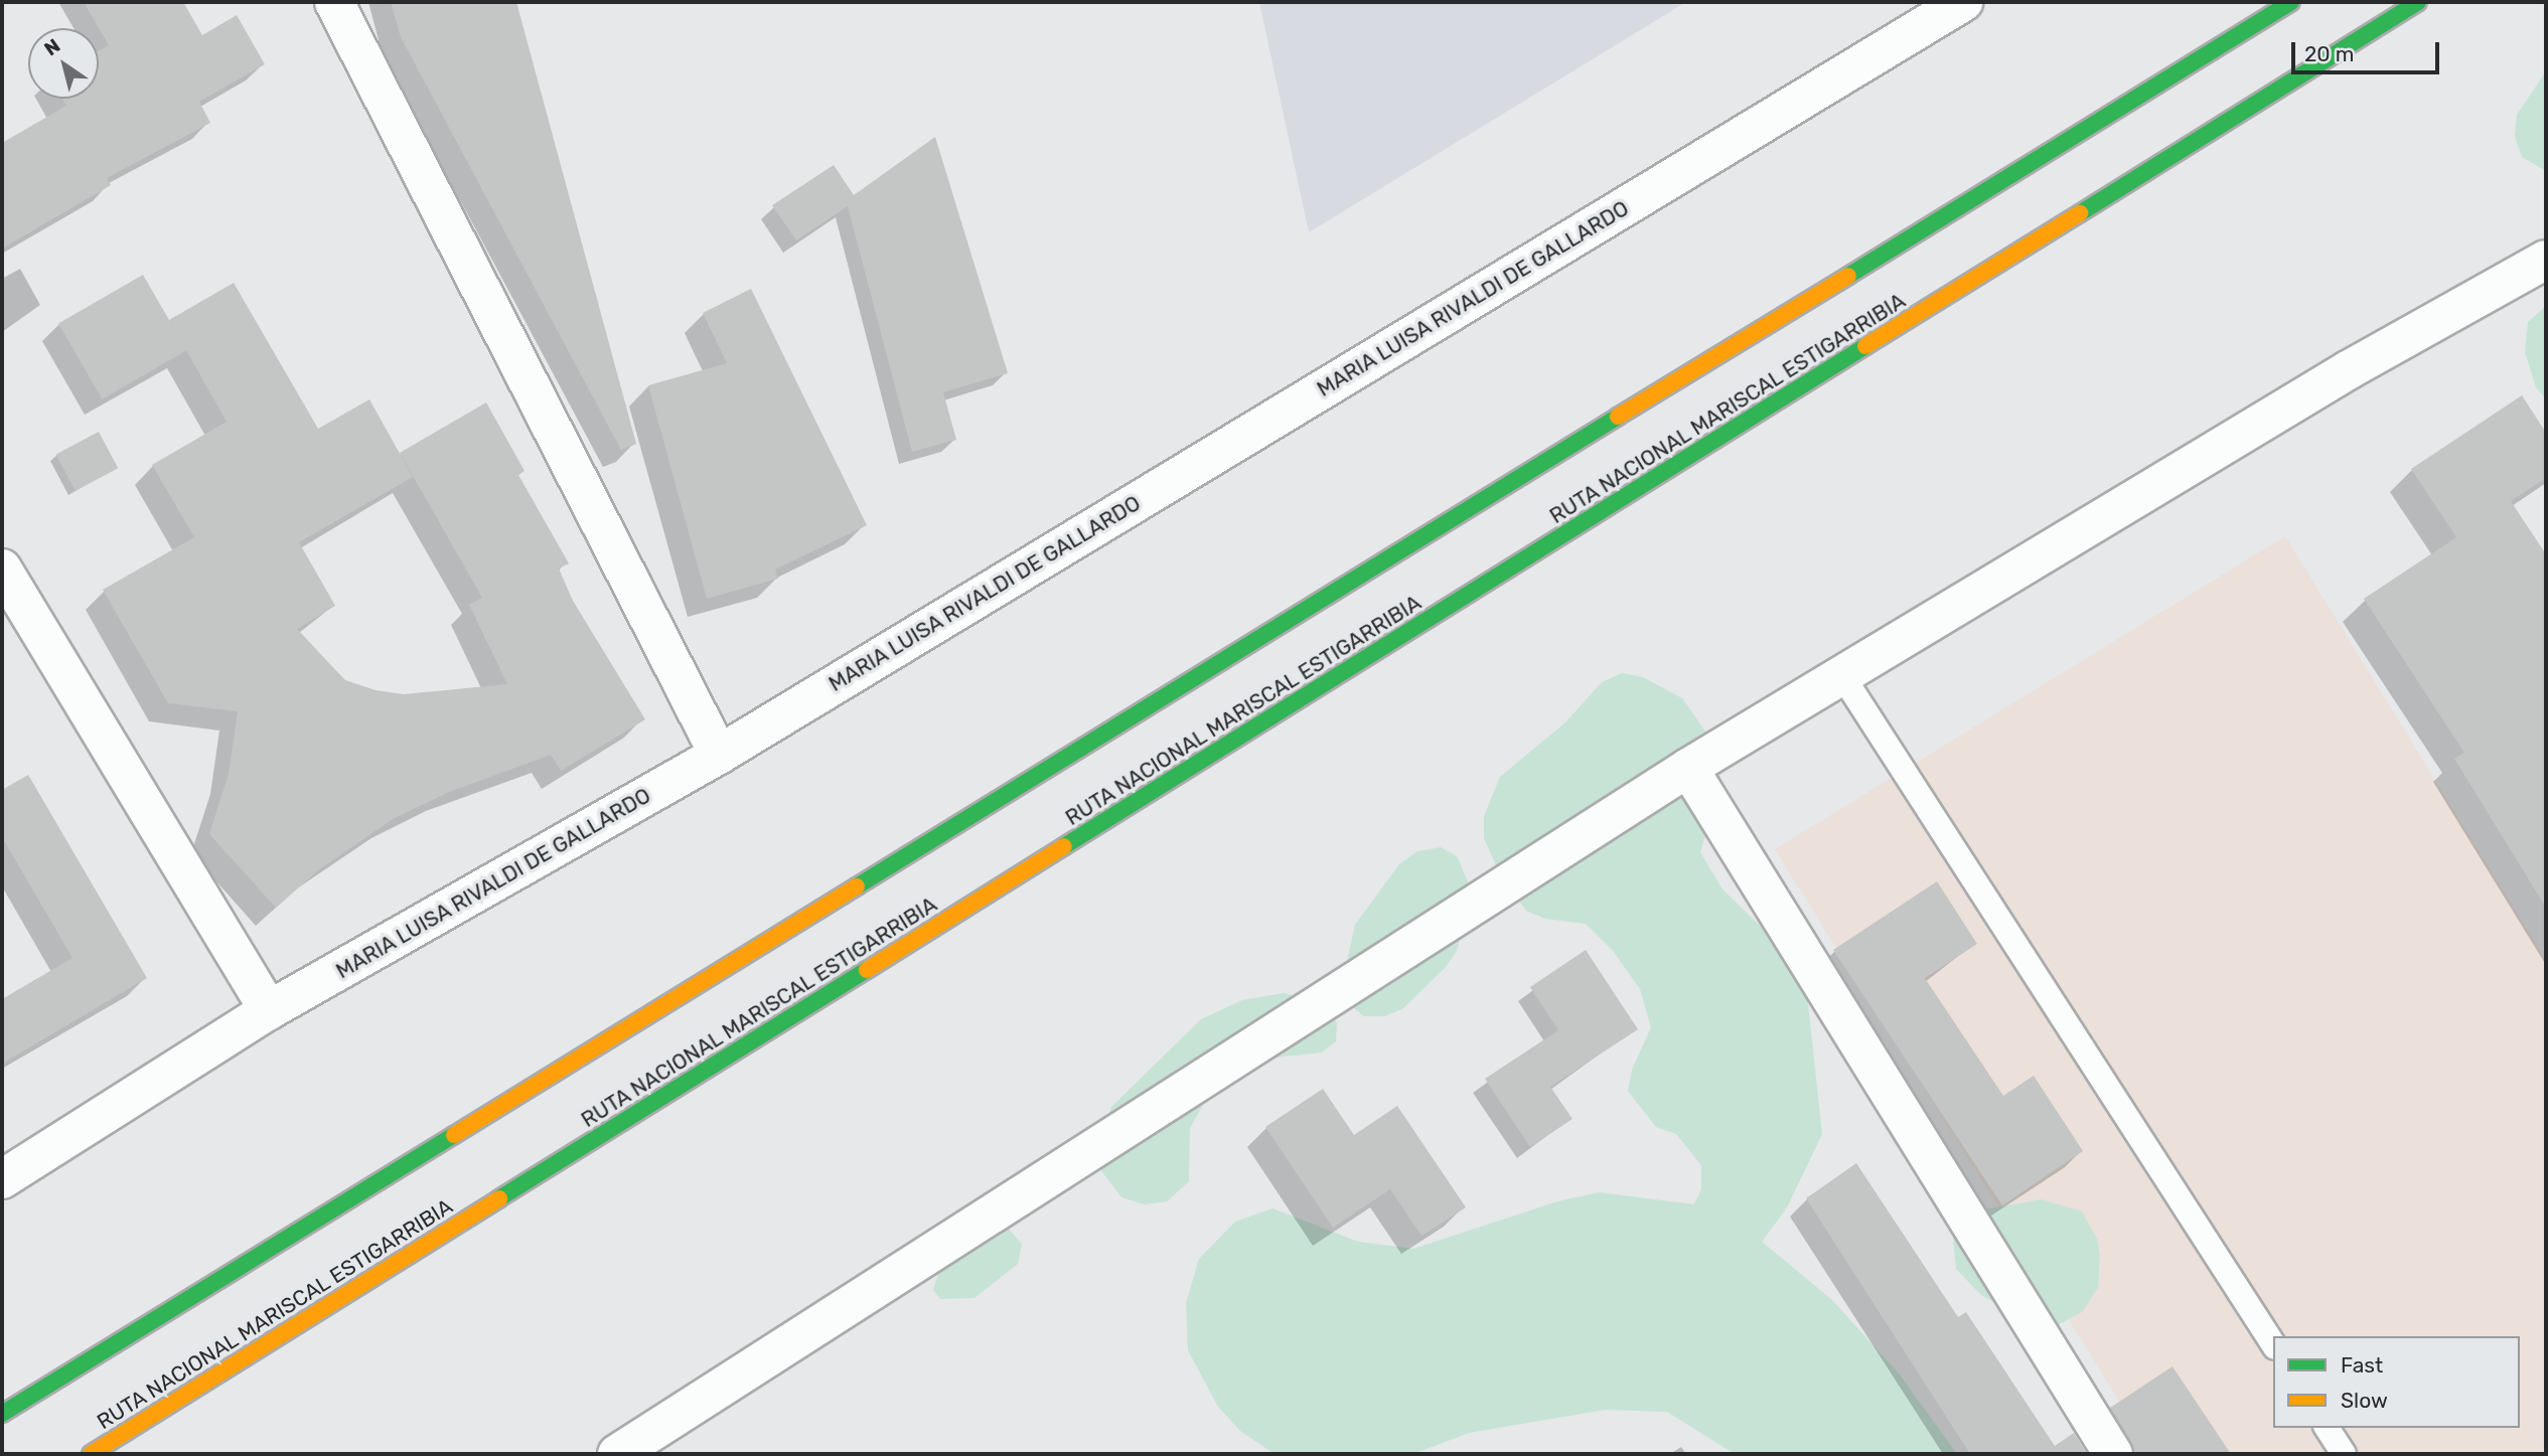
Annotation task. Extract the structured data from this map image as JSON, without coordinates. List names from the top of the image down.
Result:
{
  "streets": {
    "highway": ["RUTA NACIONAL MARISCAL ESTIGARRIBIA"],
    "street": ["MARIA LUISA RIVALDI DE GALLARDO"]
  },
  "legend": ["Fast", "Slow"],
  "scale_bar": "20 m",
  "north": "top left"
}
